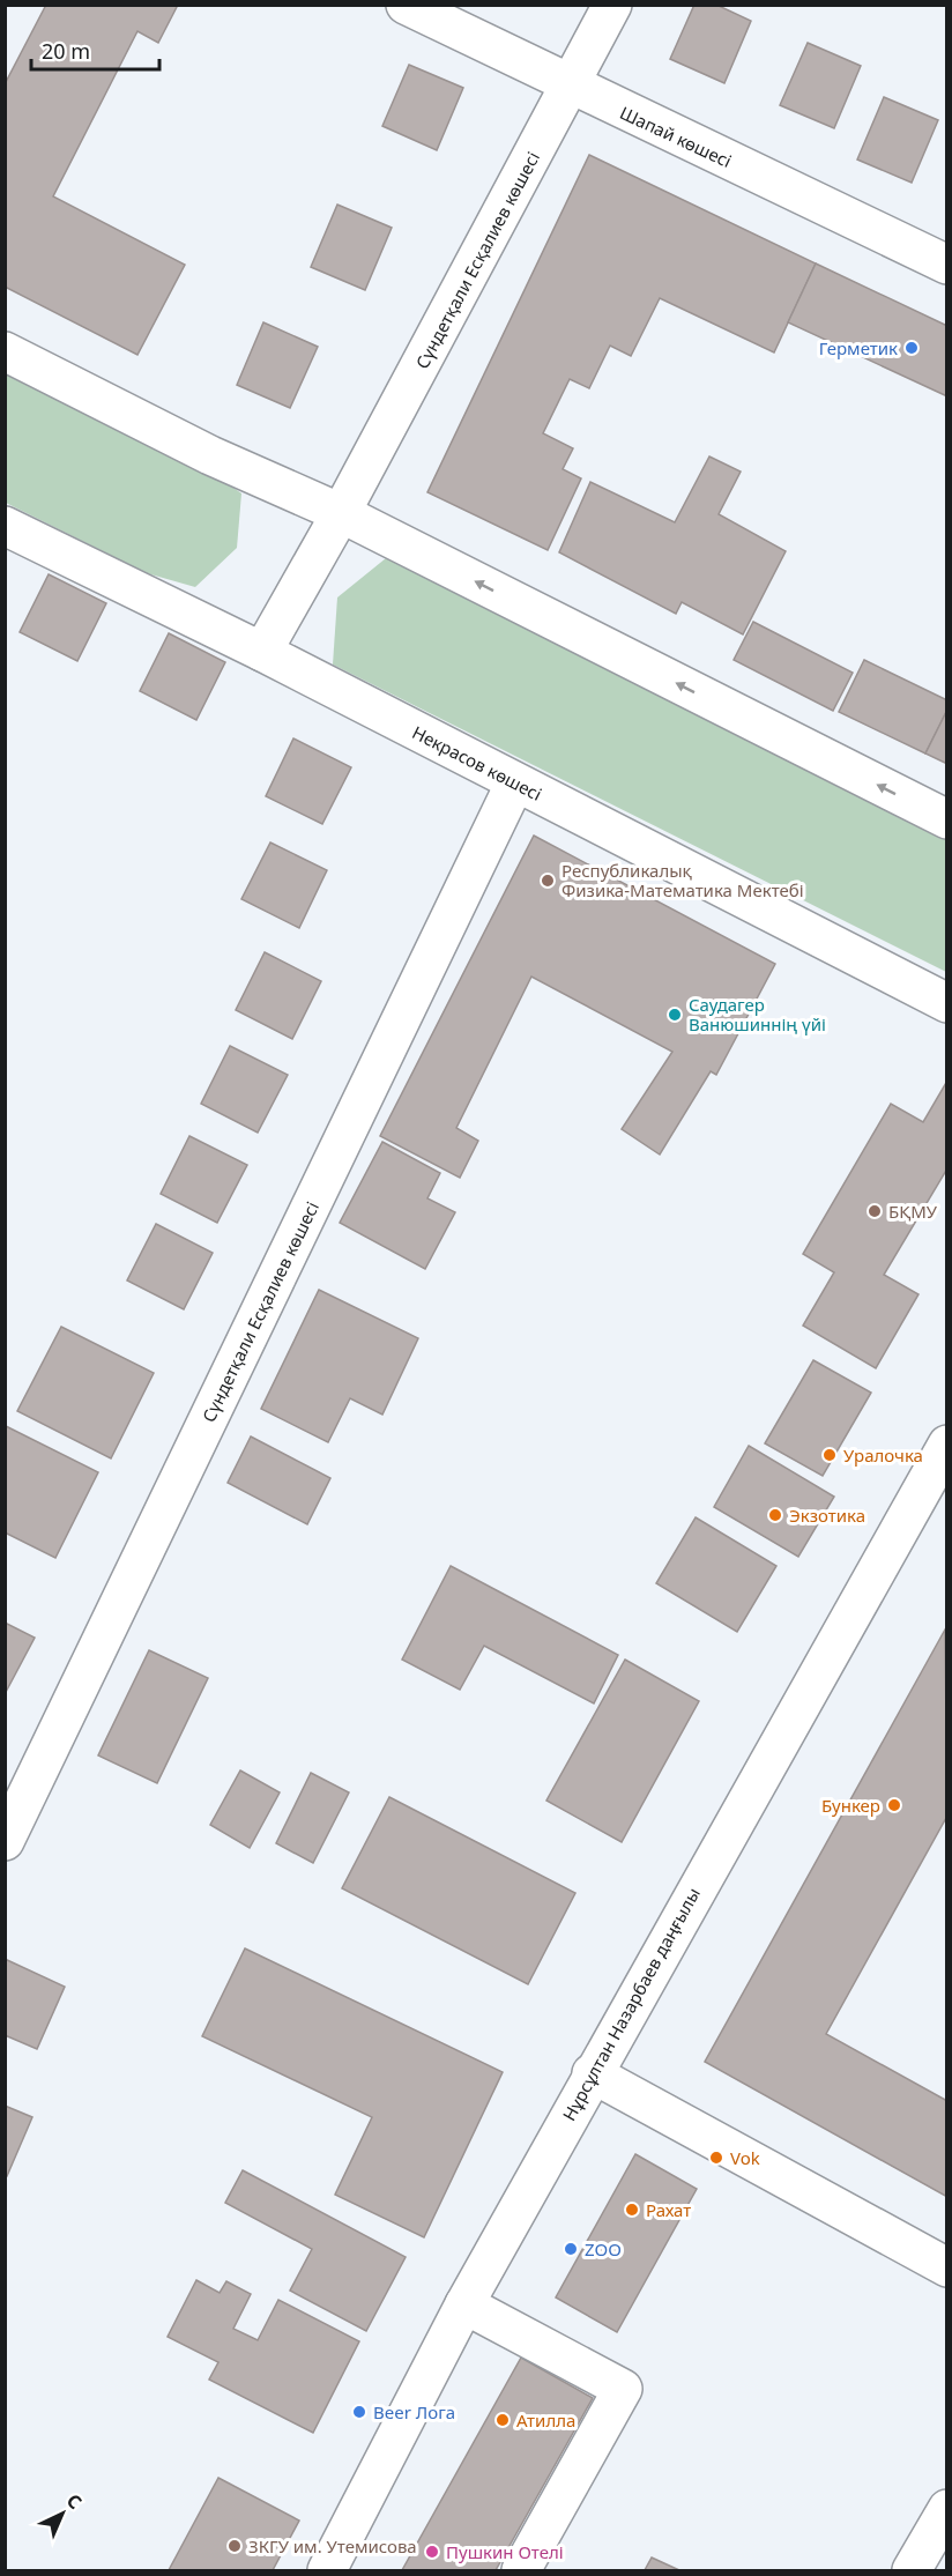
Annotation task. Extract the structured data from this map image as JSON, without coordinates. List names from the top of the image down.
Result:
{
  "streets": {
    "street": [
      "Шапай көшесі",
      "Сүндетқали Есқалиев көшесі",
      "Некрасов көшесі",
      "Нұрсұлтан Назарбаев даңғылы"
    ]
  },
  "crossings": [
    ["Шапай көшесі", "Сүндетқали Есқалиев көшесі"],
    ["Сүндетқали Есқалиев көшесі", "Некрасов көшесі"]
  ],
  "places": [
    "Герметик",
    "Республикалық Физика-Математика Мектебі",
    "Саудагер Ванюшиннің үйі",
    "БҚМУ",
    "Уралочка",
    "Экзотика",
    "Бункер",
    "Vok",
    "Рахат",
    "ZOO",
    "Beer Лога",
    "Атилла",
    "ЗКГУ им. Утемисова",
    "Пушкин Отелі"
  ],
  "scale_bar": "20 m",
  "north": "top right"
}
